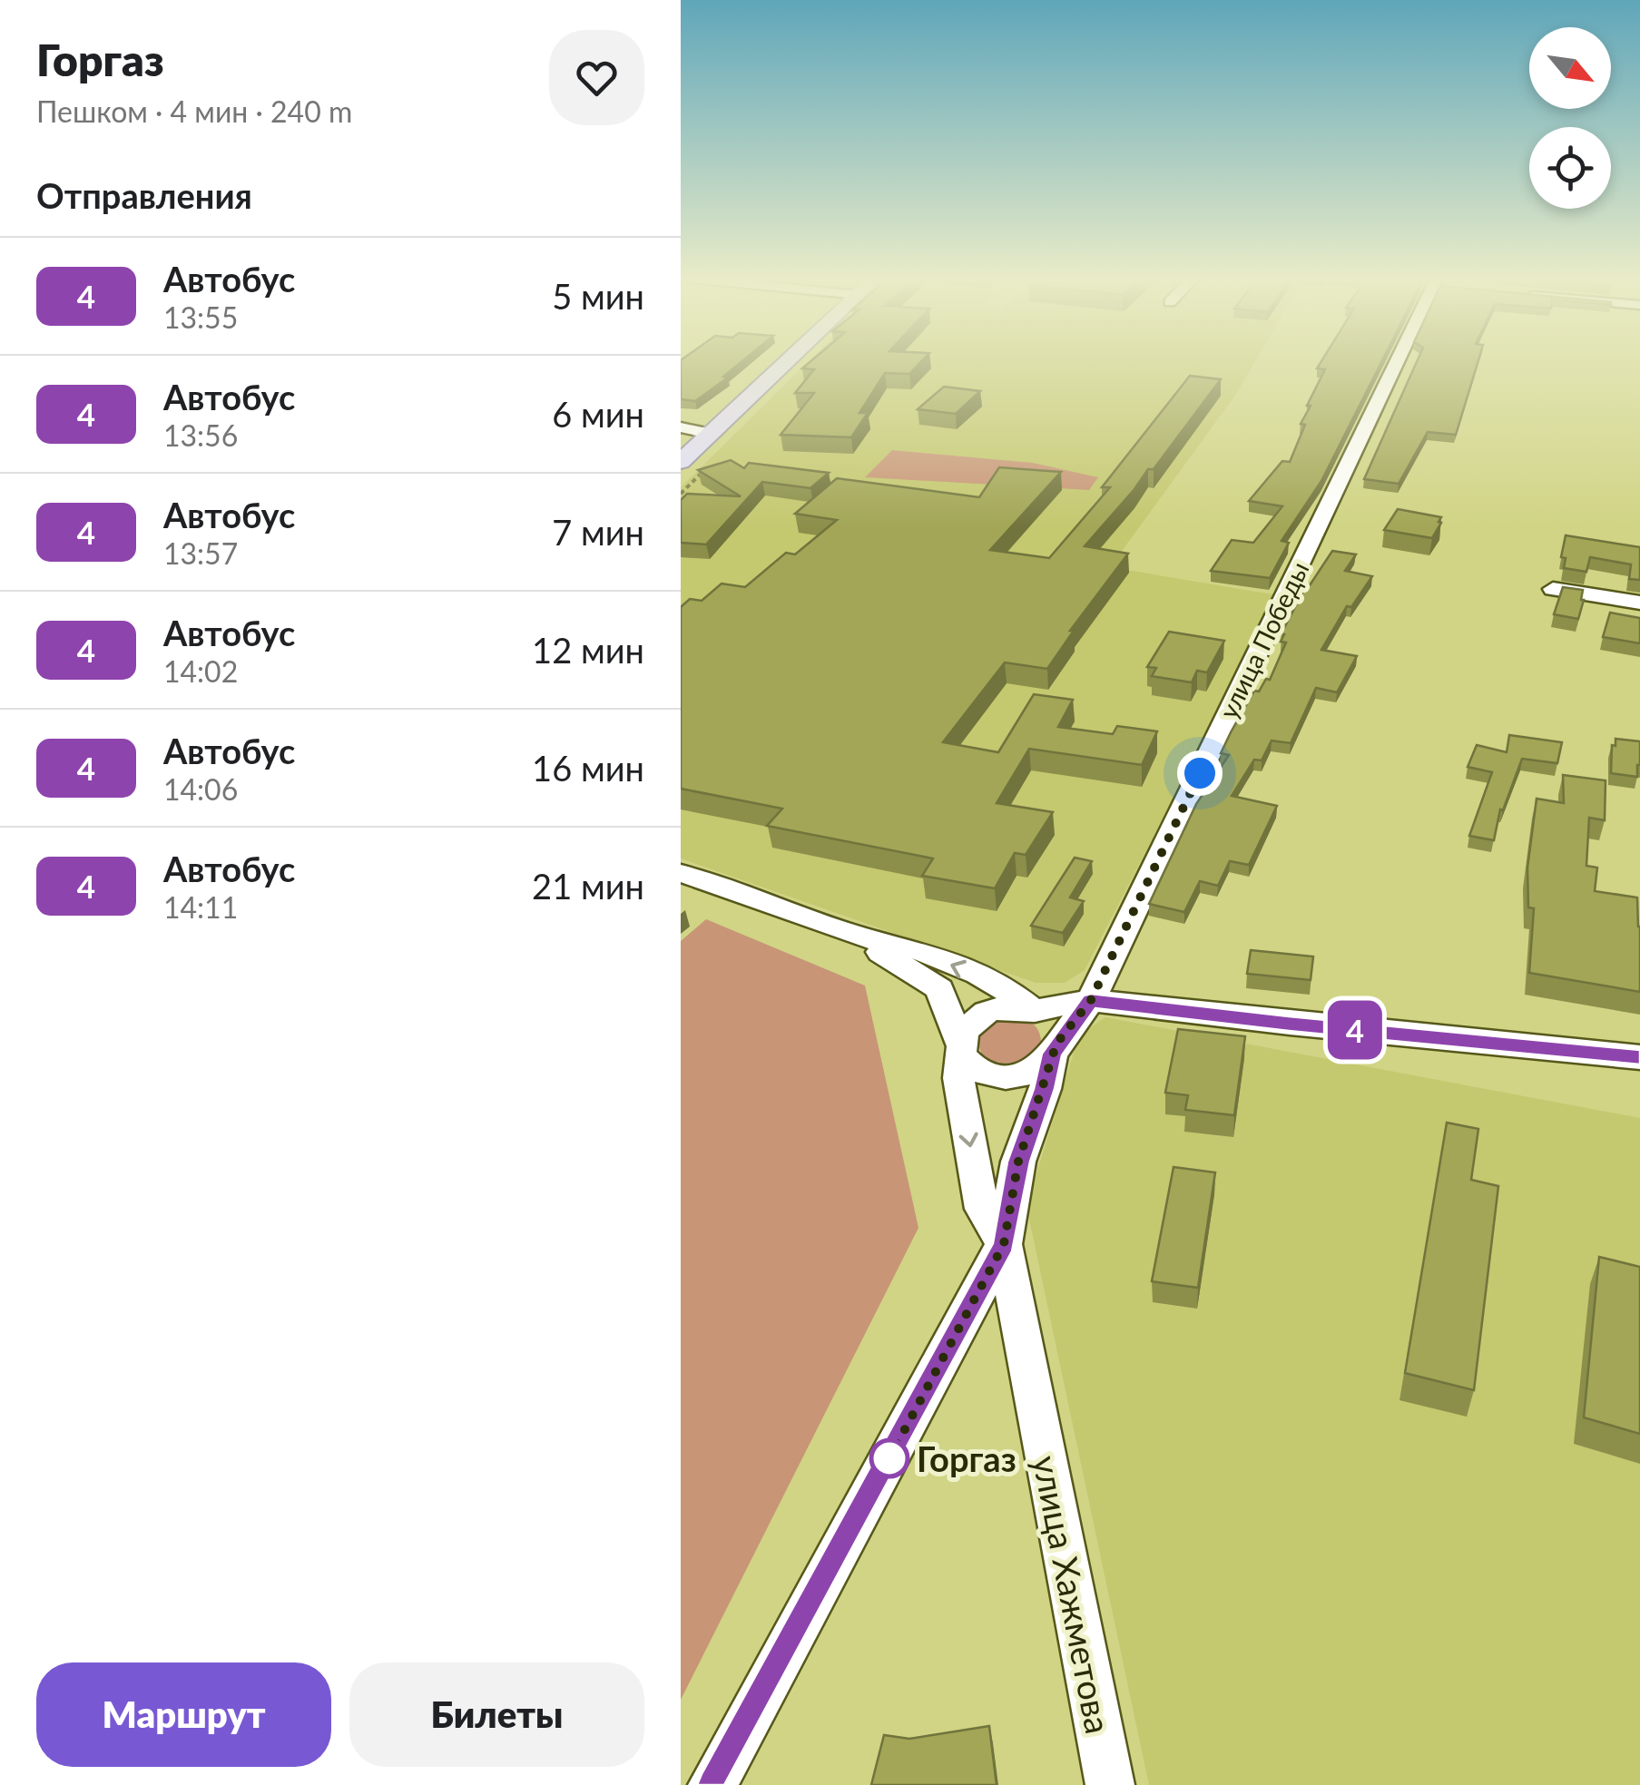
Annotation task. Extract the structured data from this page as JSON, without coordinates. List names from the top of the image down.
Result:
{
  "streets": {
    "street": ["улица Победы", "улица Хажметова"]
  },
  "places": ["Горгаз"],
  "lines": ["bus line 4"],
  "north": "bottom right",
  "page": {
    "heading": [
      ["Горгаз", "Пешком · 4 мин · 240 m"],
      "Отправления"
    ],
    "on_map": "4",
    "list": [
      {
        "mark": "4",
        "name": "Автобус",
        "note": "13:55",
        "value": "5 мин"
      },
      {
        "mark": "4",
        "name": "Автобус",
        "note": "13:56",
        "value": "6 мин"
      },
      {
        "mark": "4",
        "name": "Автобус",
        "note": "13:57",
        "value": "7 мин"
      },
      {
        "mark": "4",
        "name": "Автобус",
        "note": "14:02",
        "value": "12 мин"
      },
      {
        "mark": "4",
        "name": "Автобус",
        "note": "14:06",
        "value": "16 мин"
      },
      {
        "mark": "4",
        "name": "Автобус",
        "note": "14:11",
        "value": "21 мин"
      }
    ],
    "buttons": ["Маршрут", "Билеты"]
  }
}
